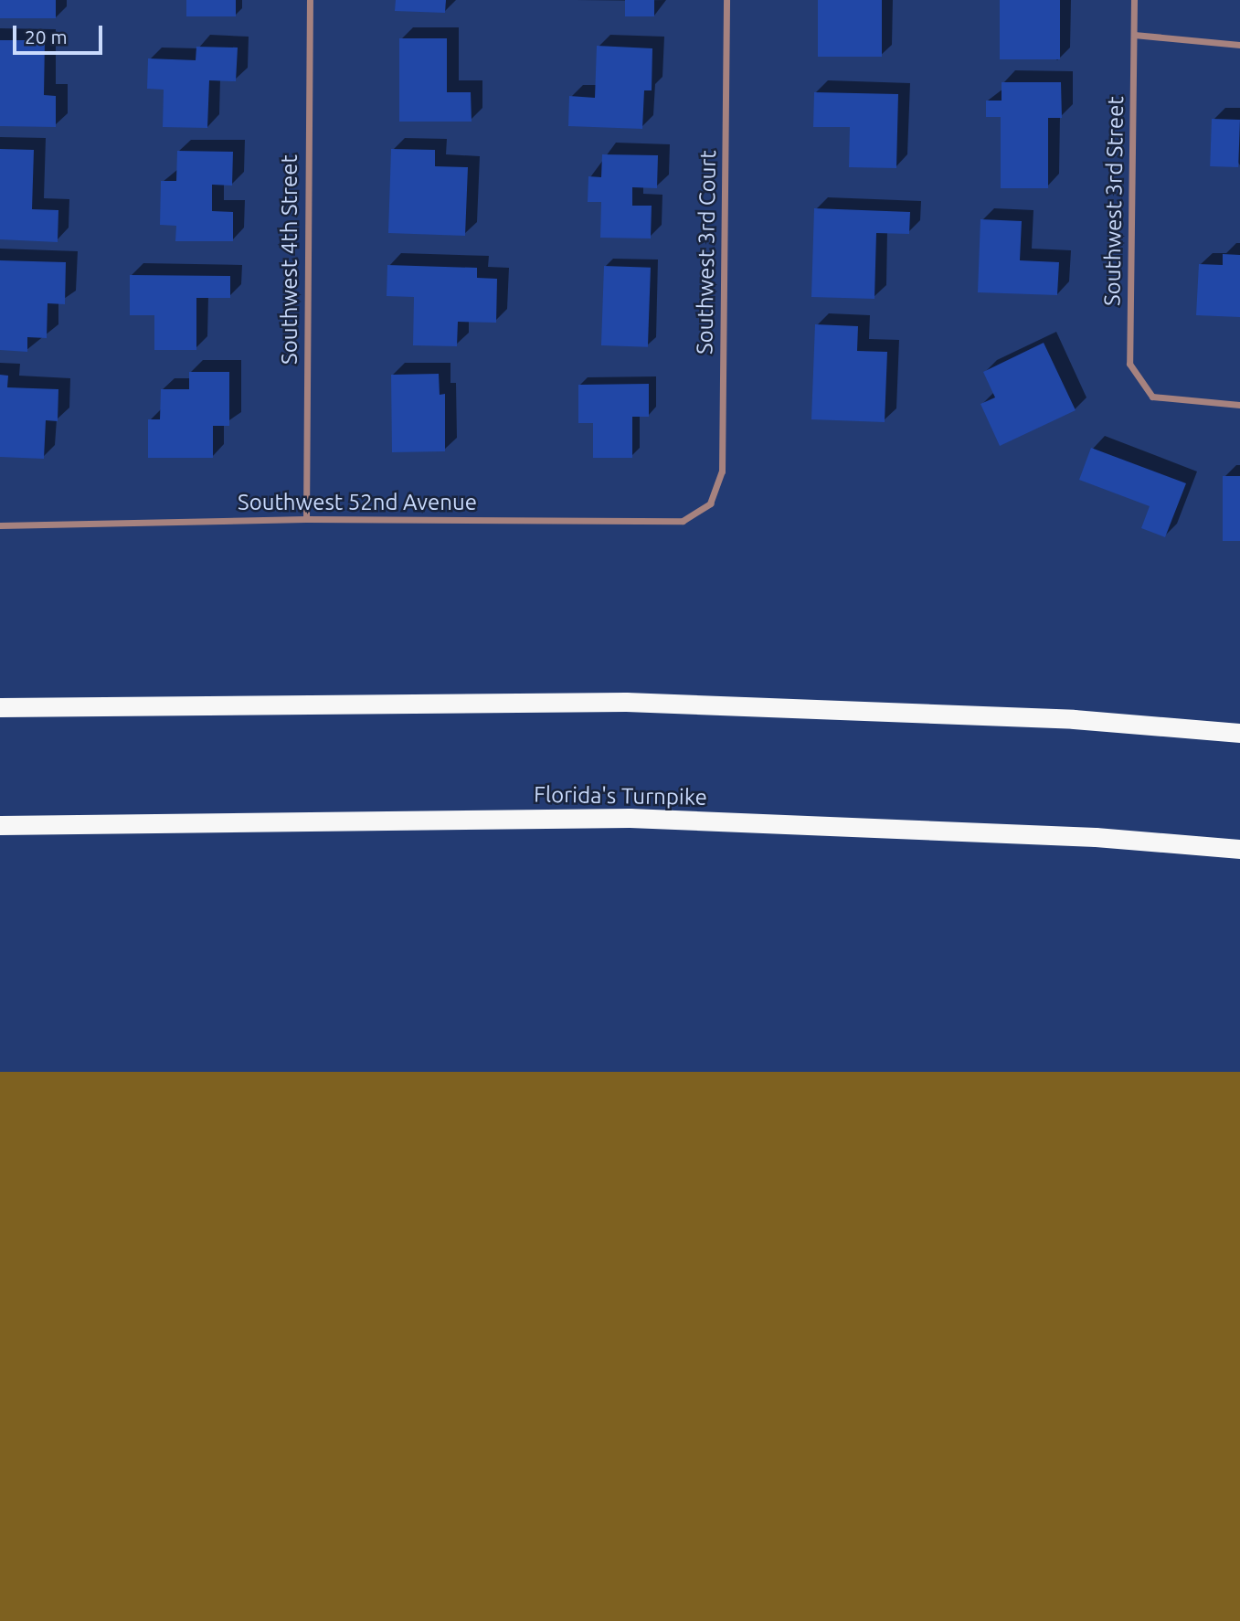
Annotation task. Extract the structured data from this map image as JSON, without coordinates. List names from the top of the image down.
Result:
{
  "streets": {
    "highway": ["Florida's Turnpike"],
    "street": [
      "Southwest 3rd Street",
      "Southwest 3rd Court",
      "Southwest 4th Street",
      "Southwest 52nd Avenue"
    ]
  },
  "crossings": [
    ["Southwest 3rd Court", "Southwest 52nd Avenue"],
    ["Southwest 4th Street", "Southwest 52nd Avenue"]
  ],
  "scale_bar": "20 m"
}
